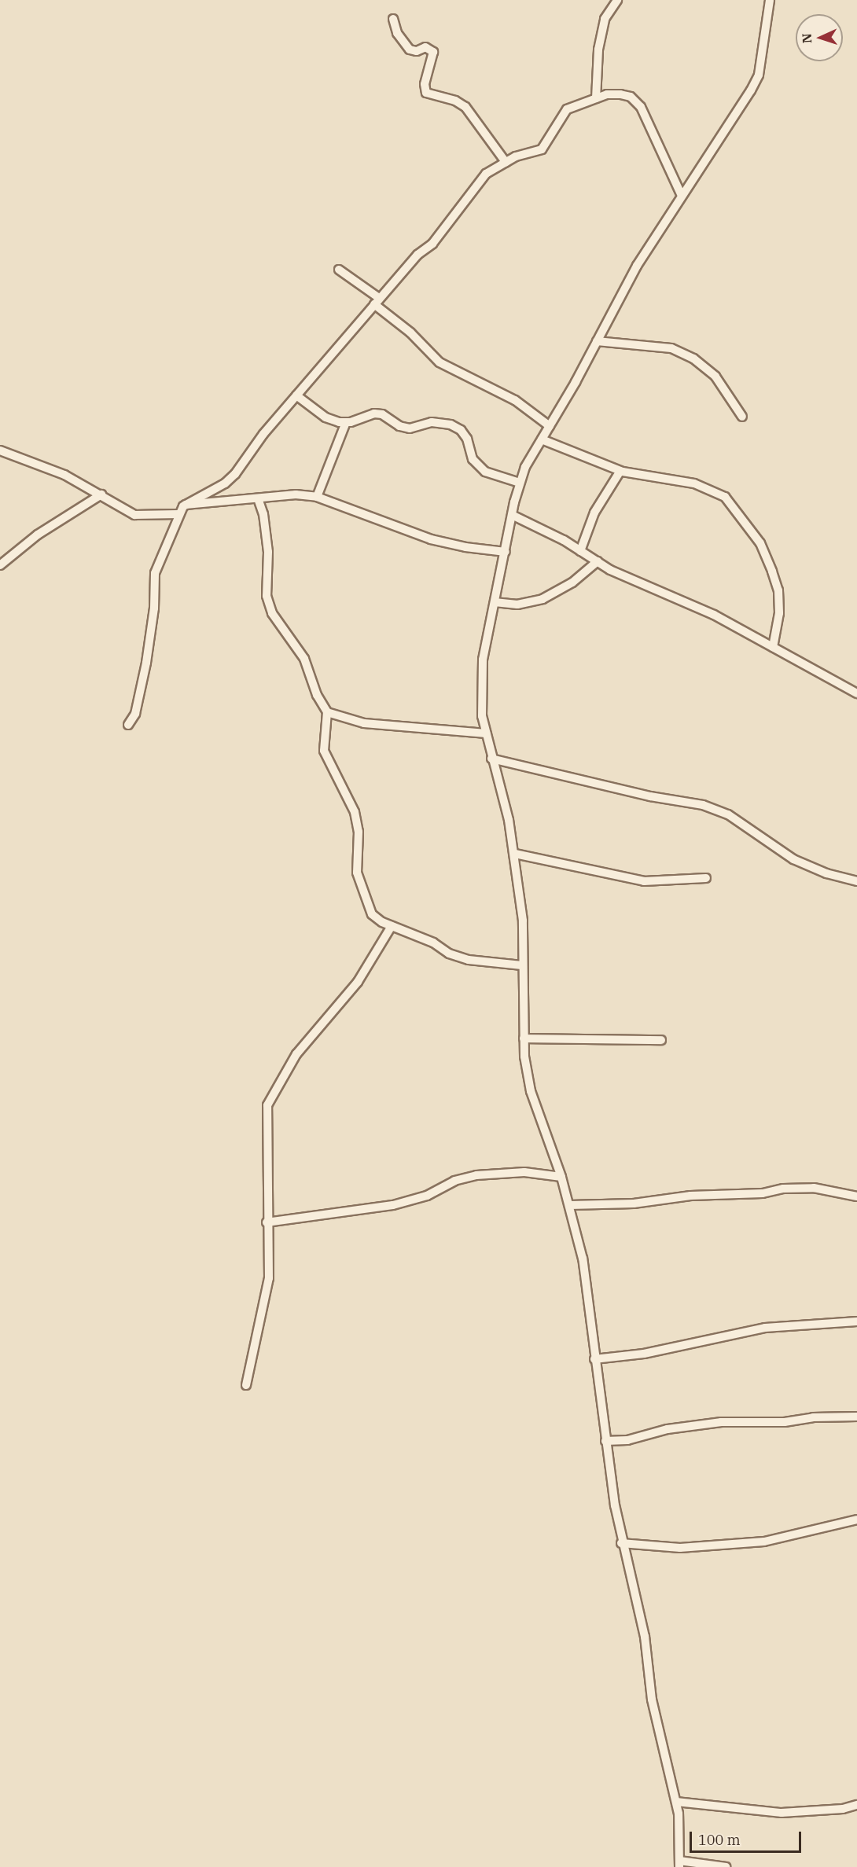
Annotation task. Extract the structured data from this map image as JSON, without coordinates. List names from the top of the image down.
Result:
{
  "scale_bar": "100 m",
  "north": "left"
}
